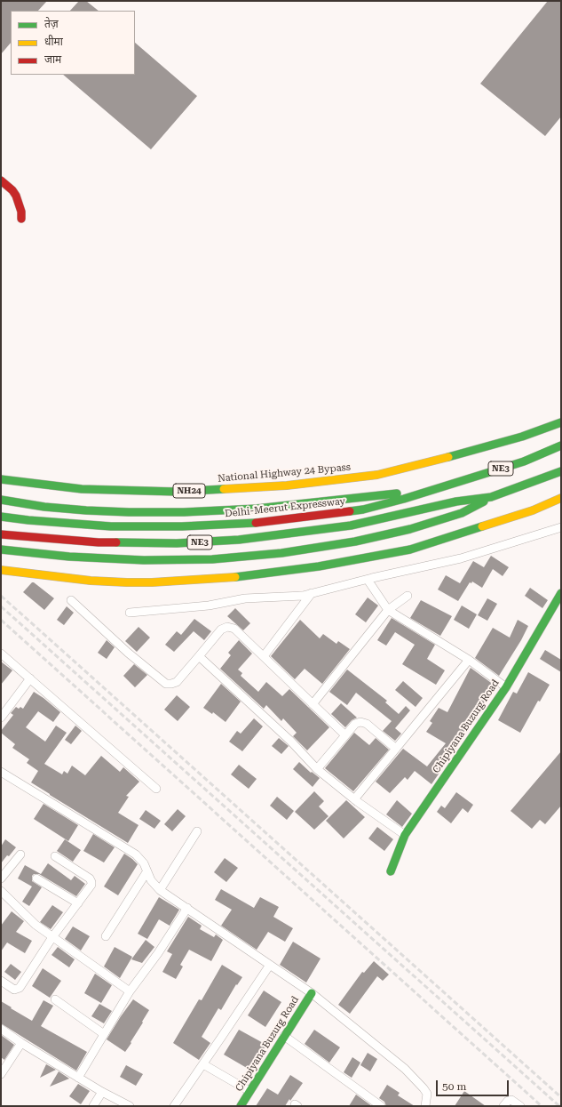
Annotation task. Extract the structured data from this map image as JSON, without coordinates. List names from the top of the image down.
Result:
{
  "streets": {
    "main road": [
      "NE3",
      "National Highway 24 Bypass",
      "NH24",
      "Delhi-Meerut Expressway",
      "Chipiyana Buzurg Road"
    ]
  },
  "crossings": [
    ["NE3", "Delhi-Meerut Expressway"]
  ],
  "legend": ["तेज़", "धीमा", "जाम"],
  "scale_bar": "50 m"
}
